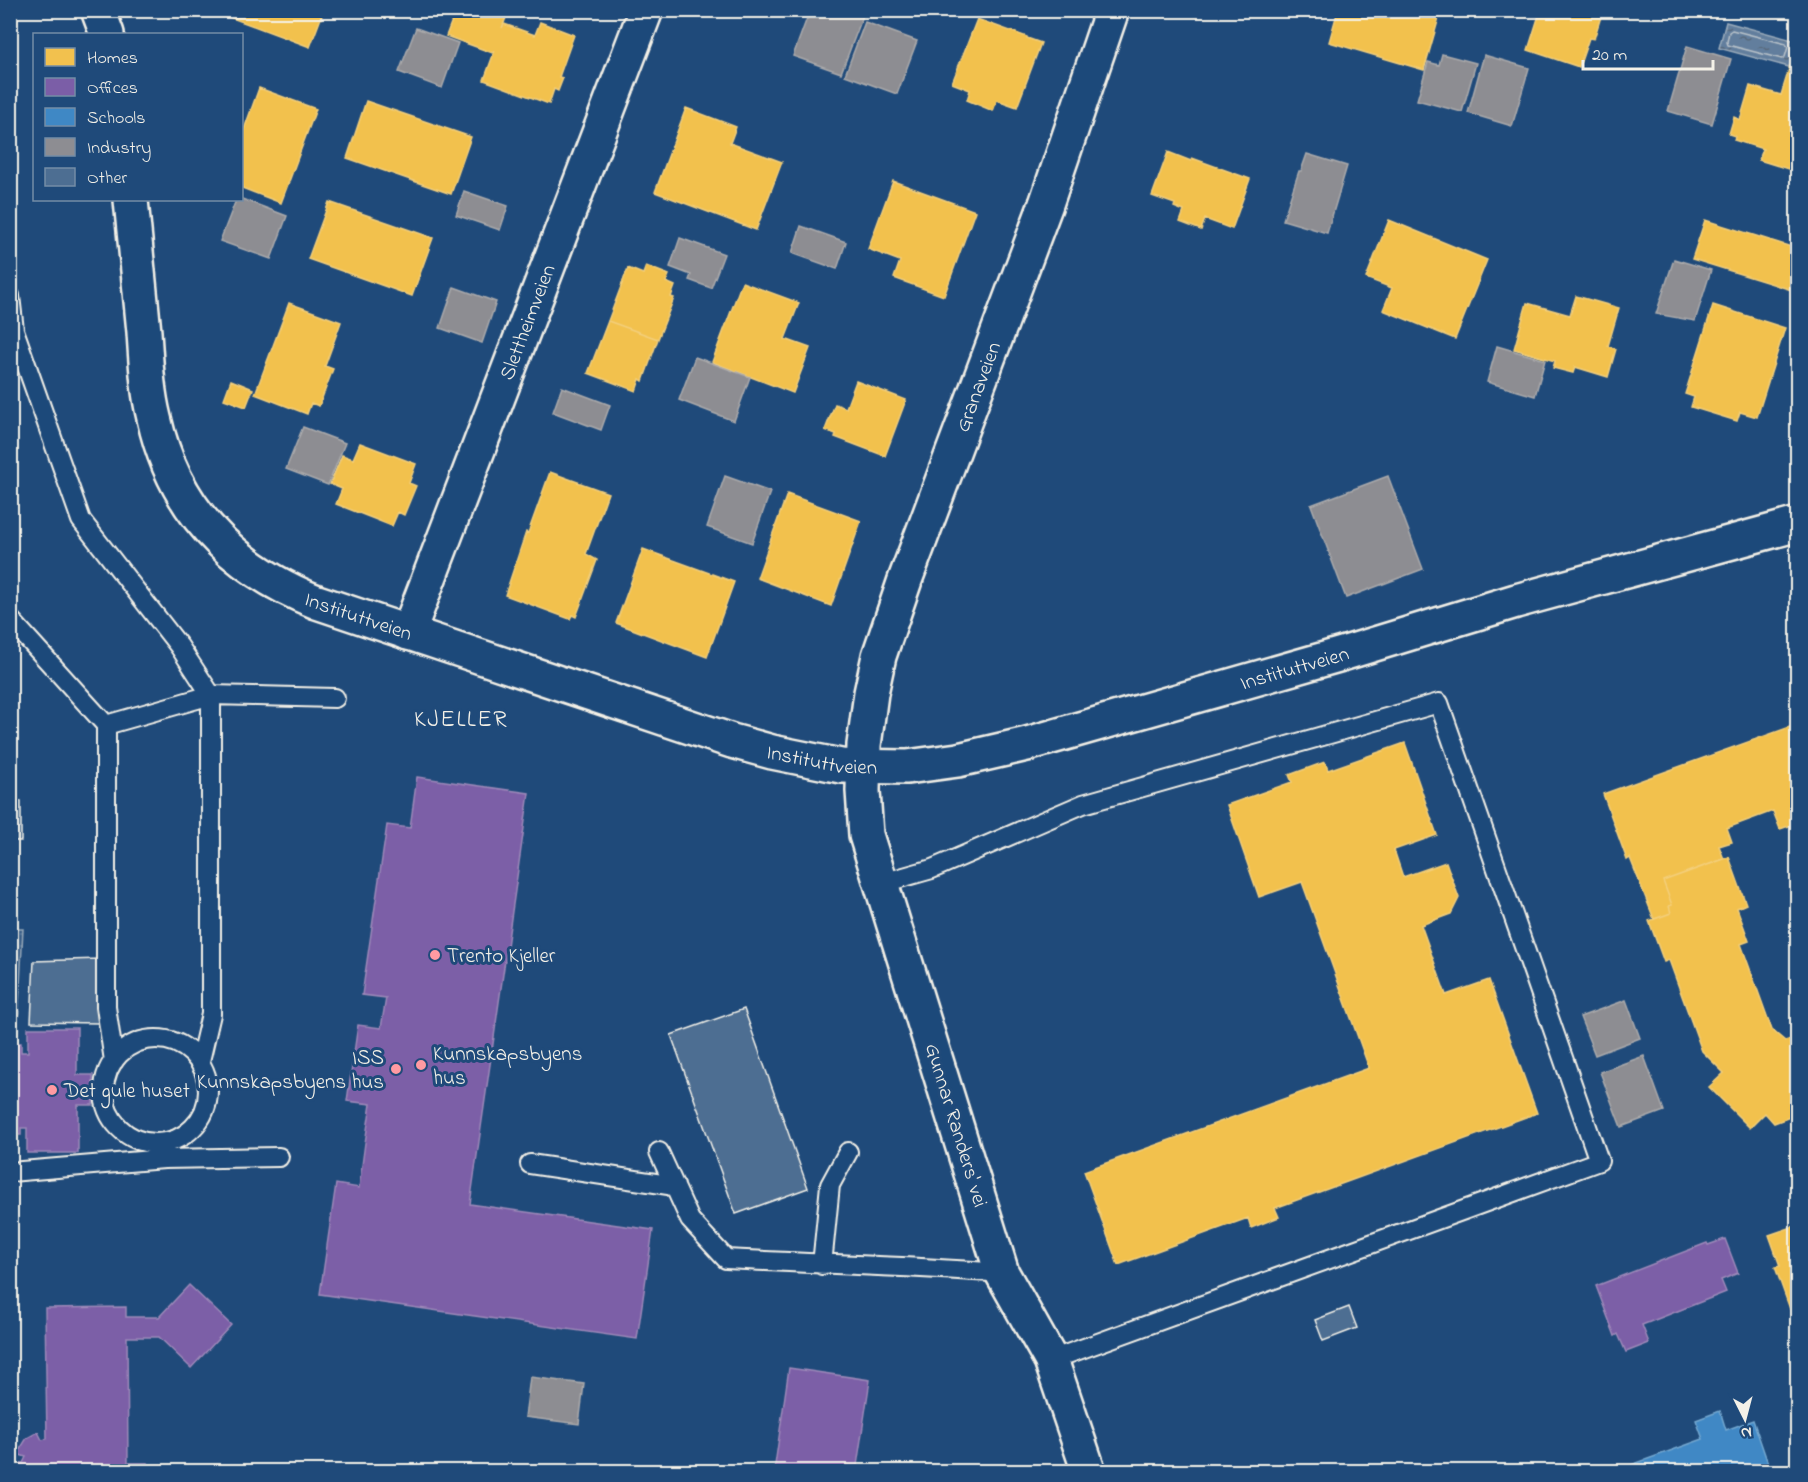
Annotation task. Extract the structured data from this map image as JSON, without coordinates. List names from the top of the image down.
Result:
{
  "streets": {
    "street": [
      "Slettheimveien",
      "Granaveien",
      "Instituttveien",
      "Gunnar Randers' vei"
    ]
  },
  "crossings": [
    ["Slettheimveien", "Instituttveien"],
    ["Granaveien", "Instituttveien"],
    ["Granaveien", "Gunnar Randers' vei"],
    ["Instituttveien", "Gunnar Randers' vei"]
  ],
  "districts": ["KJELLER"],
  "places": [
    "Trento Kjeller",
    "Kunnskapsbyens hus",
    "ISS Kunnskapsbyens hus",
    "Det gule huset"
  ],
  "legend": [
    "Homes",
    "Offices",
    "Schools",
    "Industry",
    "Other"
  ],
  "scale_bar": "20 m",
  "north": "bottom"
}
